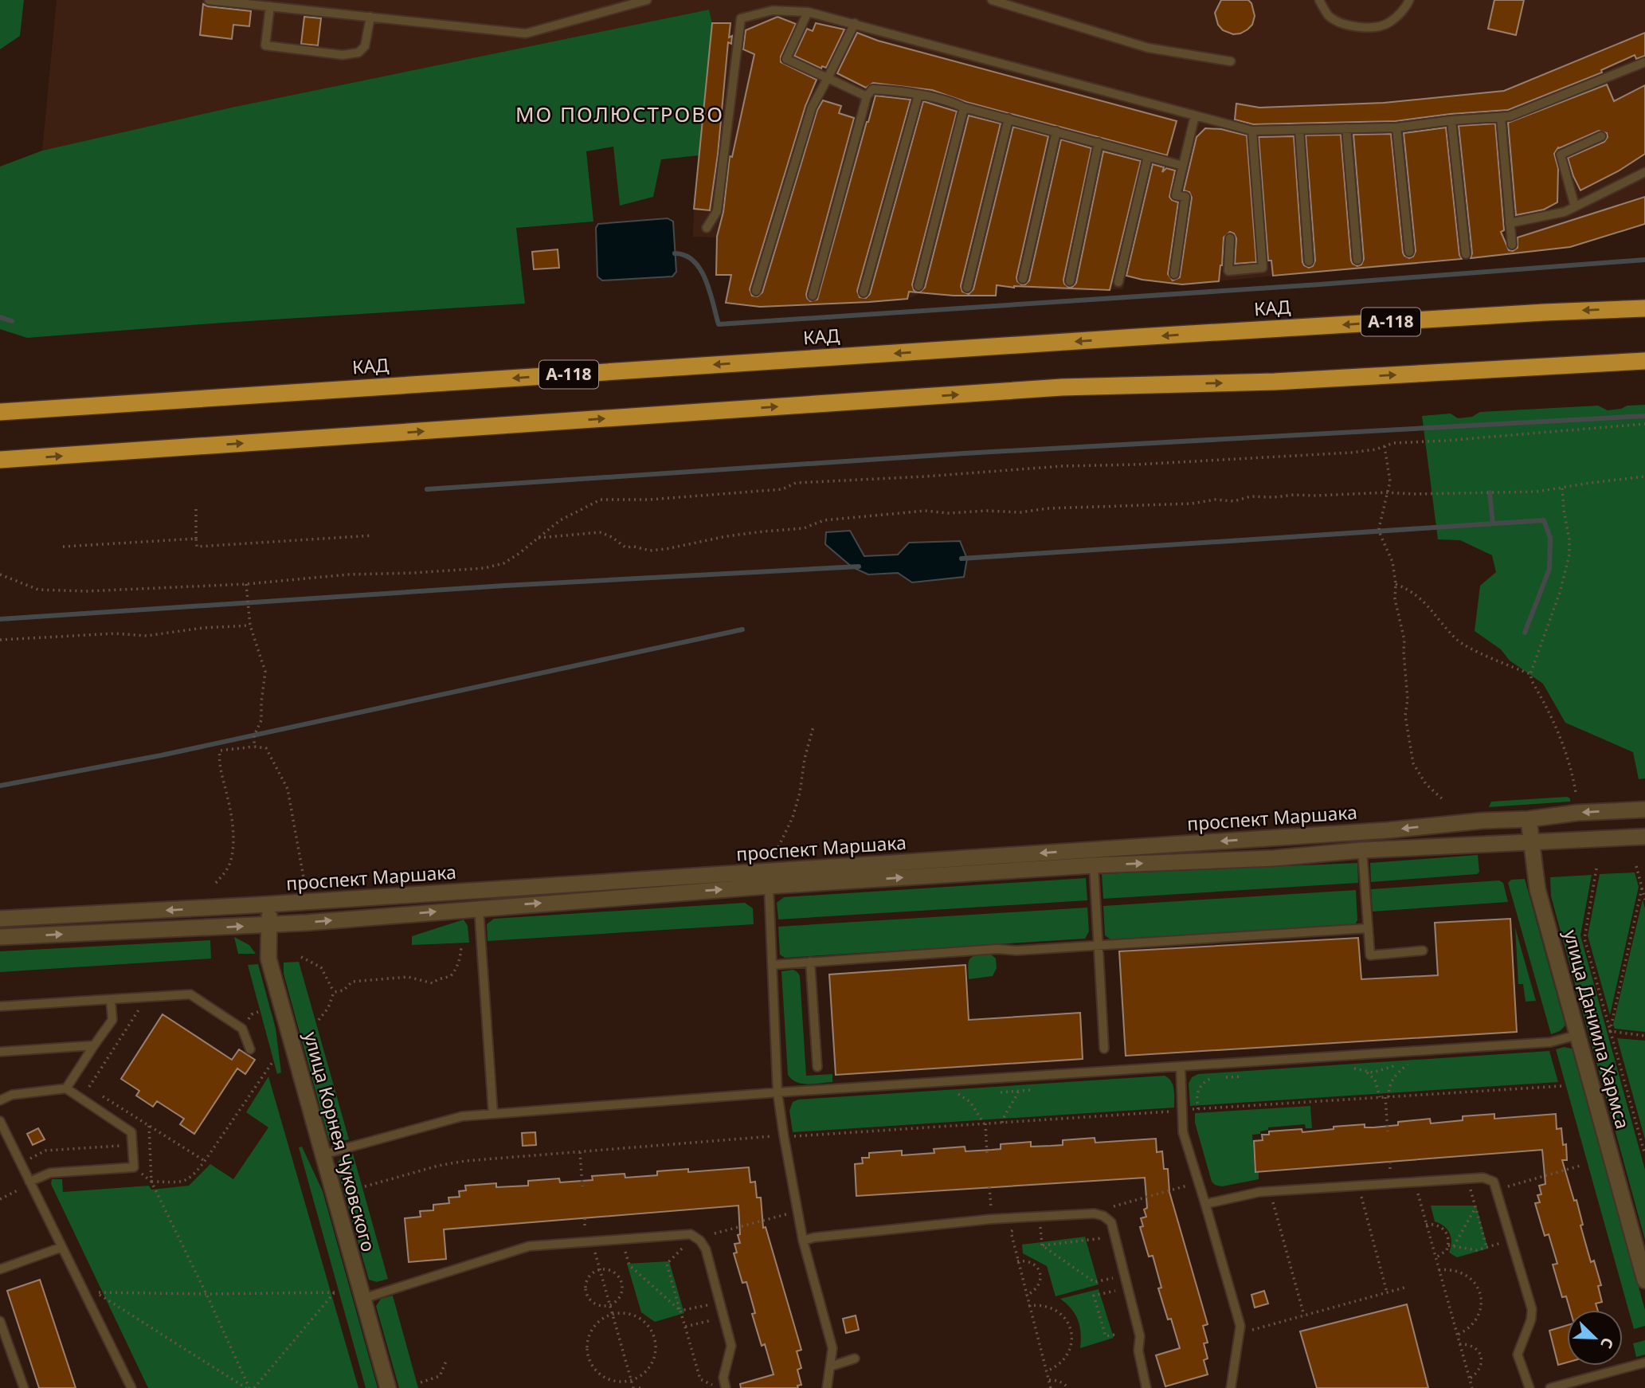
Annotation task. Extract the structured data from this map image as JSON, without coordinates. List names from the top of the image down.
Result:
{
  "streets": {
    "highway": ["КАД", "А-118"],
    "street": ["проспект Маршака", "улица Даниила Хармса", "улица Корнея Чуковского"]
  },
  "crossings": [
    ["проспект Маршака", "улица Даниила Хармса"],
    ["проспект Маршака", "улица Корнея Чуковского"]
  ],
  "districts": ["МО ПОЛЮСТРОВО"],
  "north": "bottom right"
}
